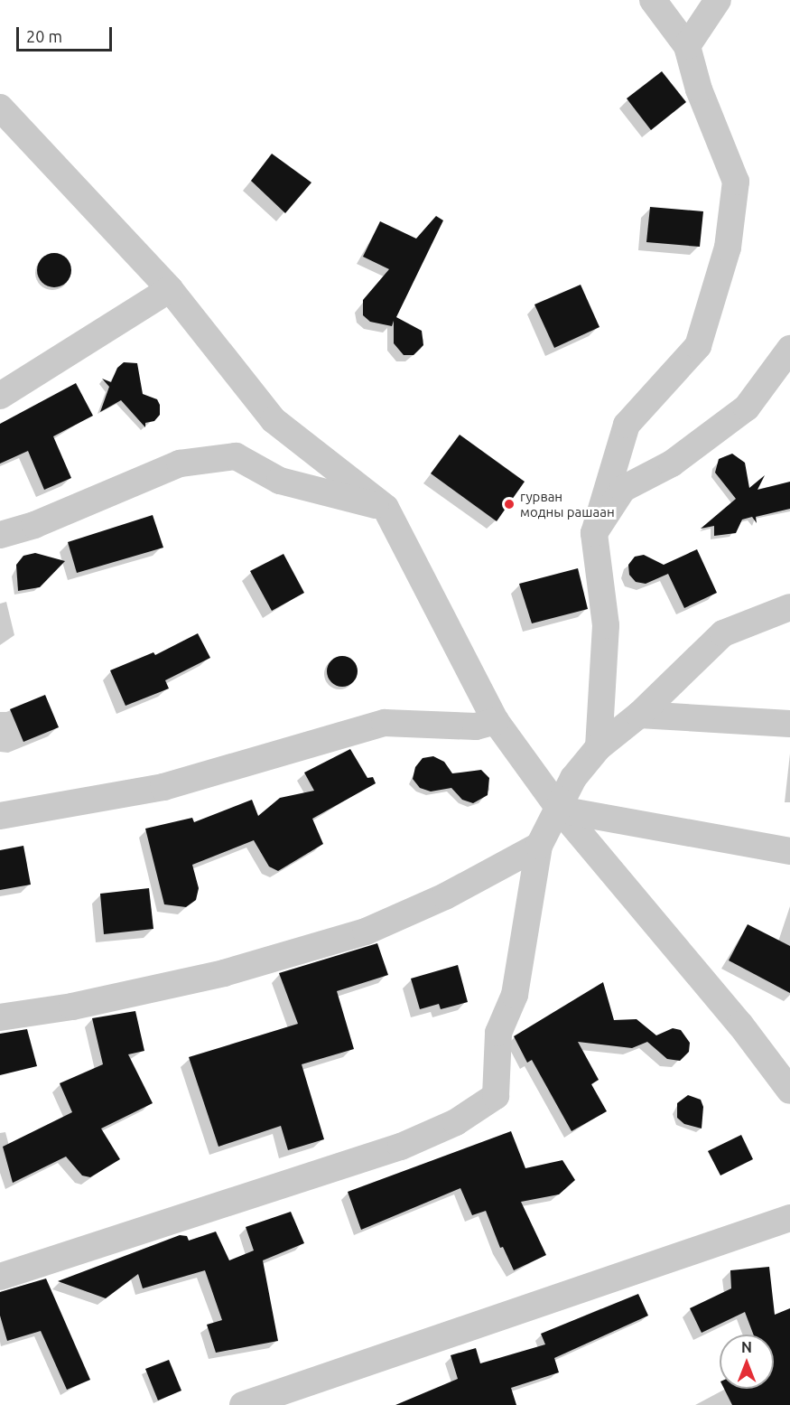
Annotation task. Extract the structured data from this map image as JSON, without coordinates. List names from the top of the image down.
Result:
{
  "places": ["гурван модны рашаан"],
  "scale_bar": "20 m",
  "north": "top"
}
